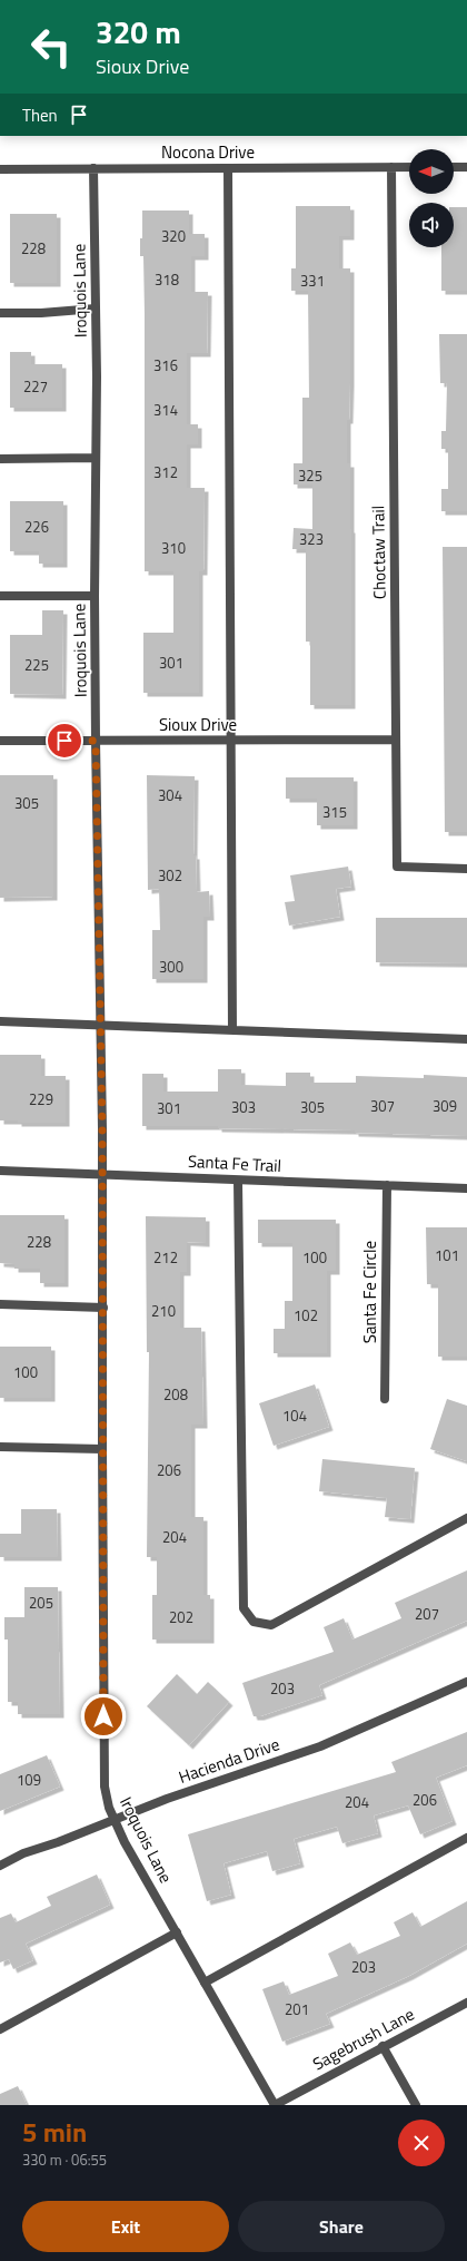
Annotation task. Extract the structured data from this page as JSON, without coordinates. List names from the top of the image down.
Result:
{
  "streets": {
    "street": [
      "Nocona Drive",
      "Iroquois Lane",
      "Choctaw Trail",
      "Sioux Drive",
      "Santa Fe Trail",
      "Santa Fe Circle",
      "Hacienda Drive",
      "Sagebrush Lane"
    ]
  },
  "crossings": [
    ["Nocona Drive", "Iroquois Lane"],
    ["Nocona Drive", "Choctaw Trail"],
    ["Iroquois Lane", "Sioux Drive"],
    ["Iroquois Lane", "Santa Fe Trail"],
    ["Iroquois Lane", "Hacienda Drive"],
    ["Iroquois Lane", "Sagebrush Lane"],
    ["Choctaw Trail", "Sioux Drive"],
    ["Santa Fe Trail", "Santa Fe Circle"]
  ],
  "house_numbers": [
    "320",
    "228",
    "318",
    "331",
    "316",
    "227",
    "314",
    "312",
    "325",
    "226",
    "323",
    "310",
    "301",
    "225",
    "304",
    "305",
    "315",
    "302",
    "300",
    "229",
    "307",
    "309",
    "303",
    "305",
    "301",
    "228",
    "101",
    "212",
    "100",
    "210",
    "102",
    "100",
    "208",
    "104",
    "206",
    "204",
    "205",
    "207",
    "202",
    "203",
    "109",
    "206",
    "204",
    "203",
    "201"
  ],
  "north": "left",
  "page": {
    "turn": ["320 m", "Sioux Drive"],
    "then": "Then",
    "heading": ["5 min", "330 m · 06:55"],
    "buttons": ["Exit", "Share"]
  }
}
